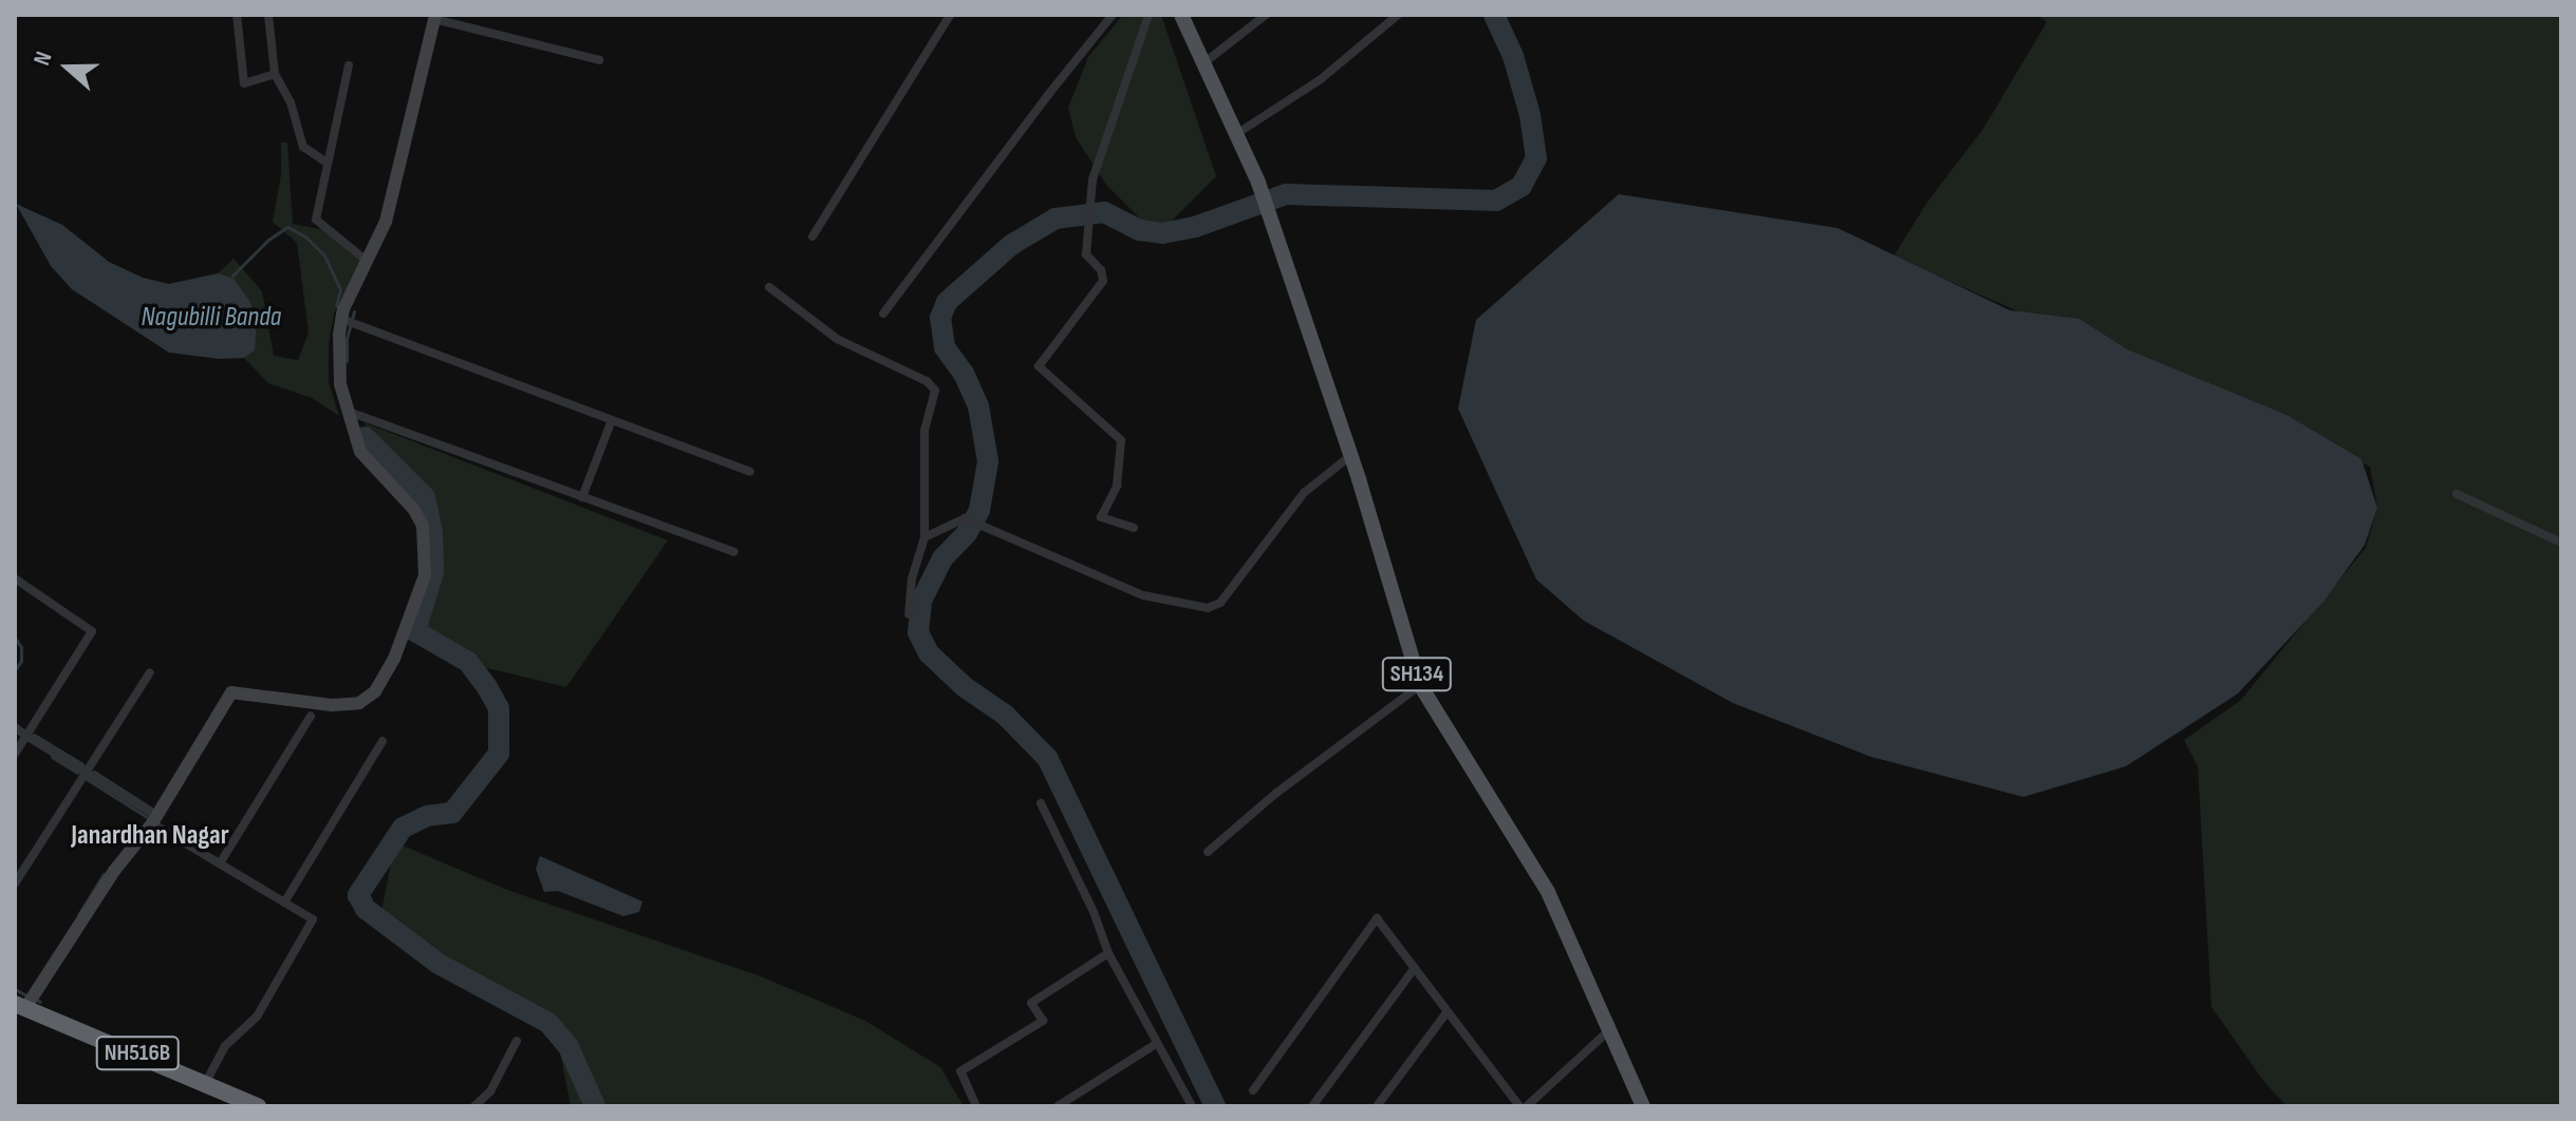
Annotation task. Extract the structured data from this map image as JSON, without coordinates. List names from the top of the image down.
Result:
{
  "streets": {
    "highway": ["NH516B"],
    "main road": ["SH134"]
  },
  "districts": ["Janardhan Nagar"],
  "water": ["Nagubilli Banda"],
  "north": "left"
}
